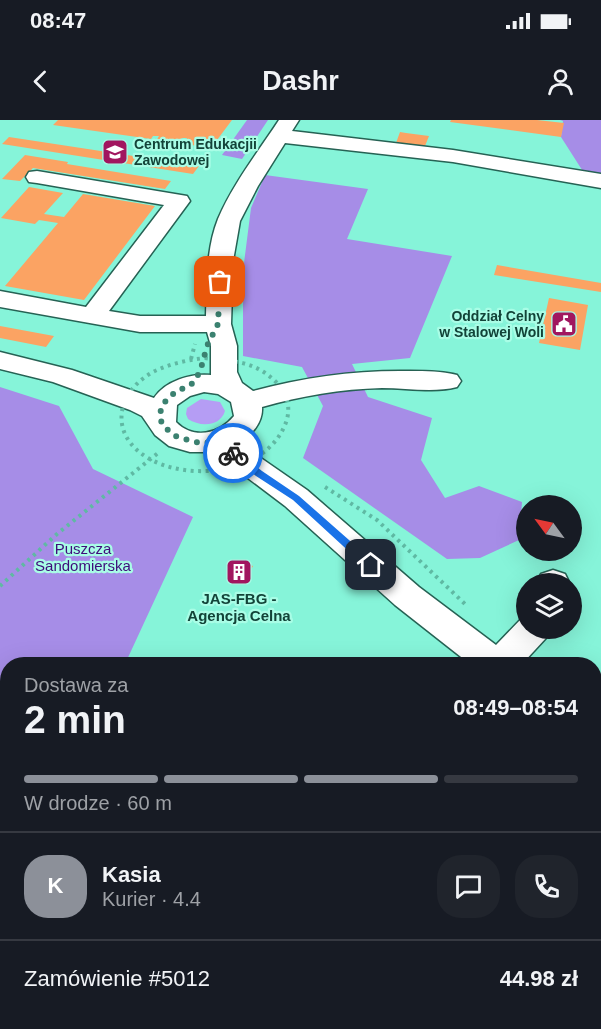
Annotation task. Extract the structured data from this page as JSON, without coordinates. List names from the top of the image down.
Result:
{
  "parks": ["Puszcza Sandomierska"],
  "places": {
    "school or university": ["Centrum Edukacjii Zawodowej"],
    "public building": ["Oddział Celny w Stalowej Woli"],
    "building": ["JAS-FBG - Agencja Celna"]
  },
  "north": "top left",
  "page": {
    "status": "08:47",
    "header": "Dashr",
    "heading": ["2 min", "Dostawa za", "08:49–08:54"],
    "panel": [
      "Kasia",
      "Kurier · 4.4",
      "Zamówienie #5012",
      "44.98 zł"
    ],
    "bar": "W drodze · 60 m",
    "round": "K"
  }
}
